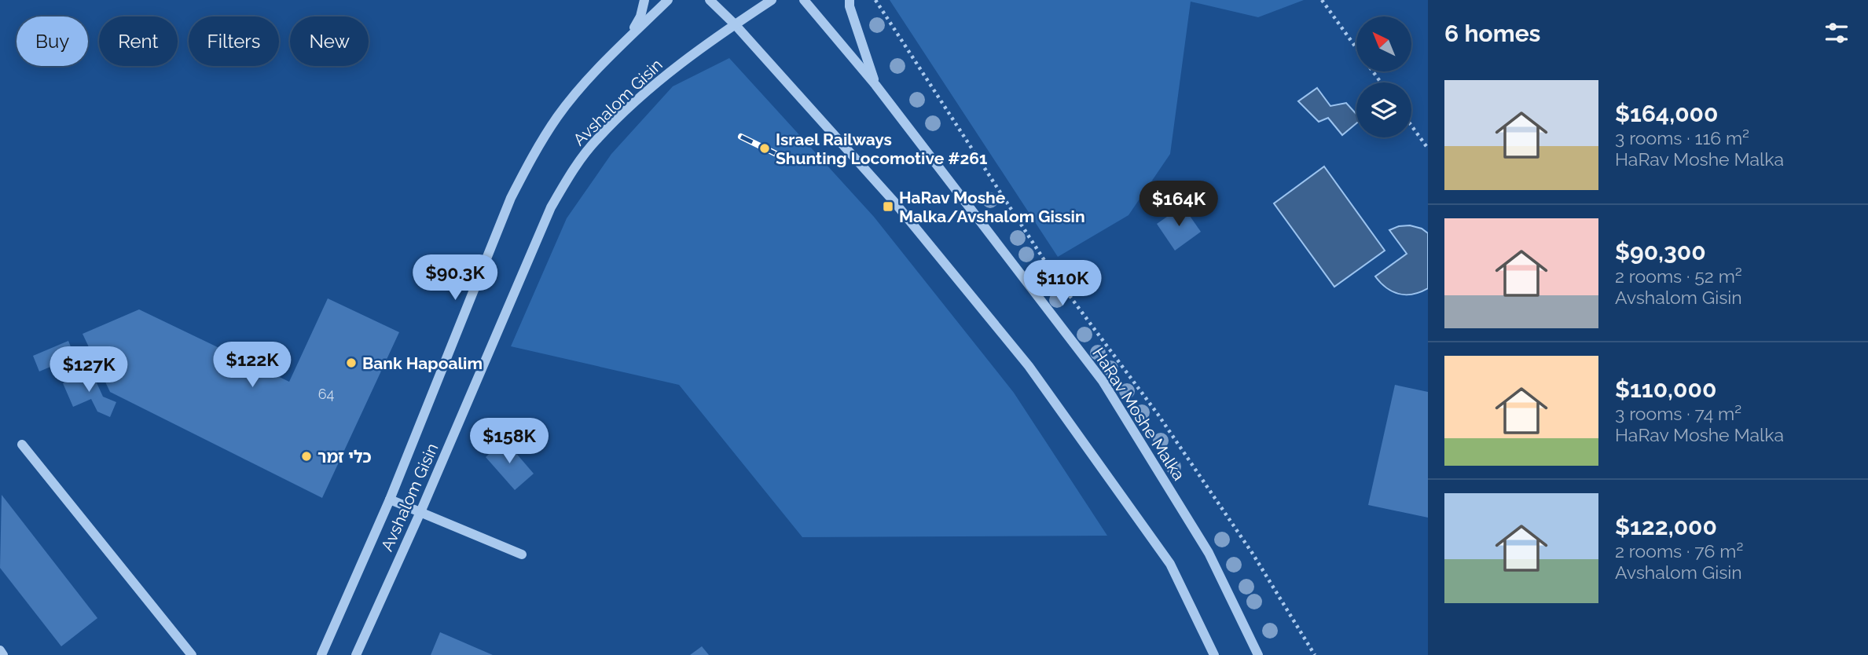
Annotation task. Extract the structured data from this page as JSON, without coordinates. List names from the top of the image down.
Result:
{
  "streets": {
    "street": ["Avshalom Gisin", "HaRav Moshe Malka"]
  },
  "places": {
    "other": ["Israel Railways Shunting Locomotive #261", "Bank Hapoalim", "כלי זמר"],
    "transit": ["HaRav Moshe Malka/Avshalom Gissin"]
  },
  "house_numbers": ["64"],
  "north": "top left",
  "page": {
    "heading": "6 homes",
    "chip": [
      "Buy",
      "Rent",
      "Filters",
      "New"
    ],
    "list": [
      {
        "name": "$164,000",
        "note": "3 rooms · 116 m² · HaRav Moshe Malka"
      },
      {
        "name": "$90,300",
        "note": "2 rooms · 52 m² · Avshalom Gisin"
      },
      {
        "name": "$110,000",
        "note": "3 rooms · 74 m² · HaRav Moshe Malka"
      },
      {
        "name": "$122,000",
        "note": "2 rooms · 76 m² · Avshalom Gisin"
      }
    ],
    "price": [
      "$164K",
      "$90.3K",
      "$110K",
      "$122K",
      "$127K",
      "$158K"
    ]
  }
}
